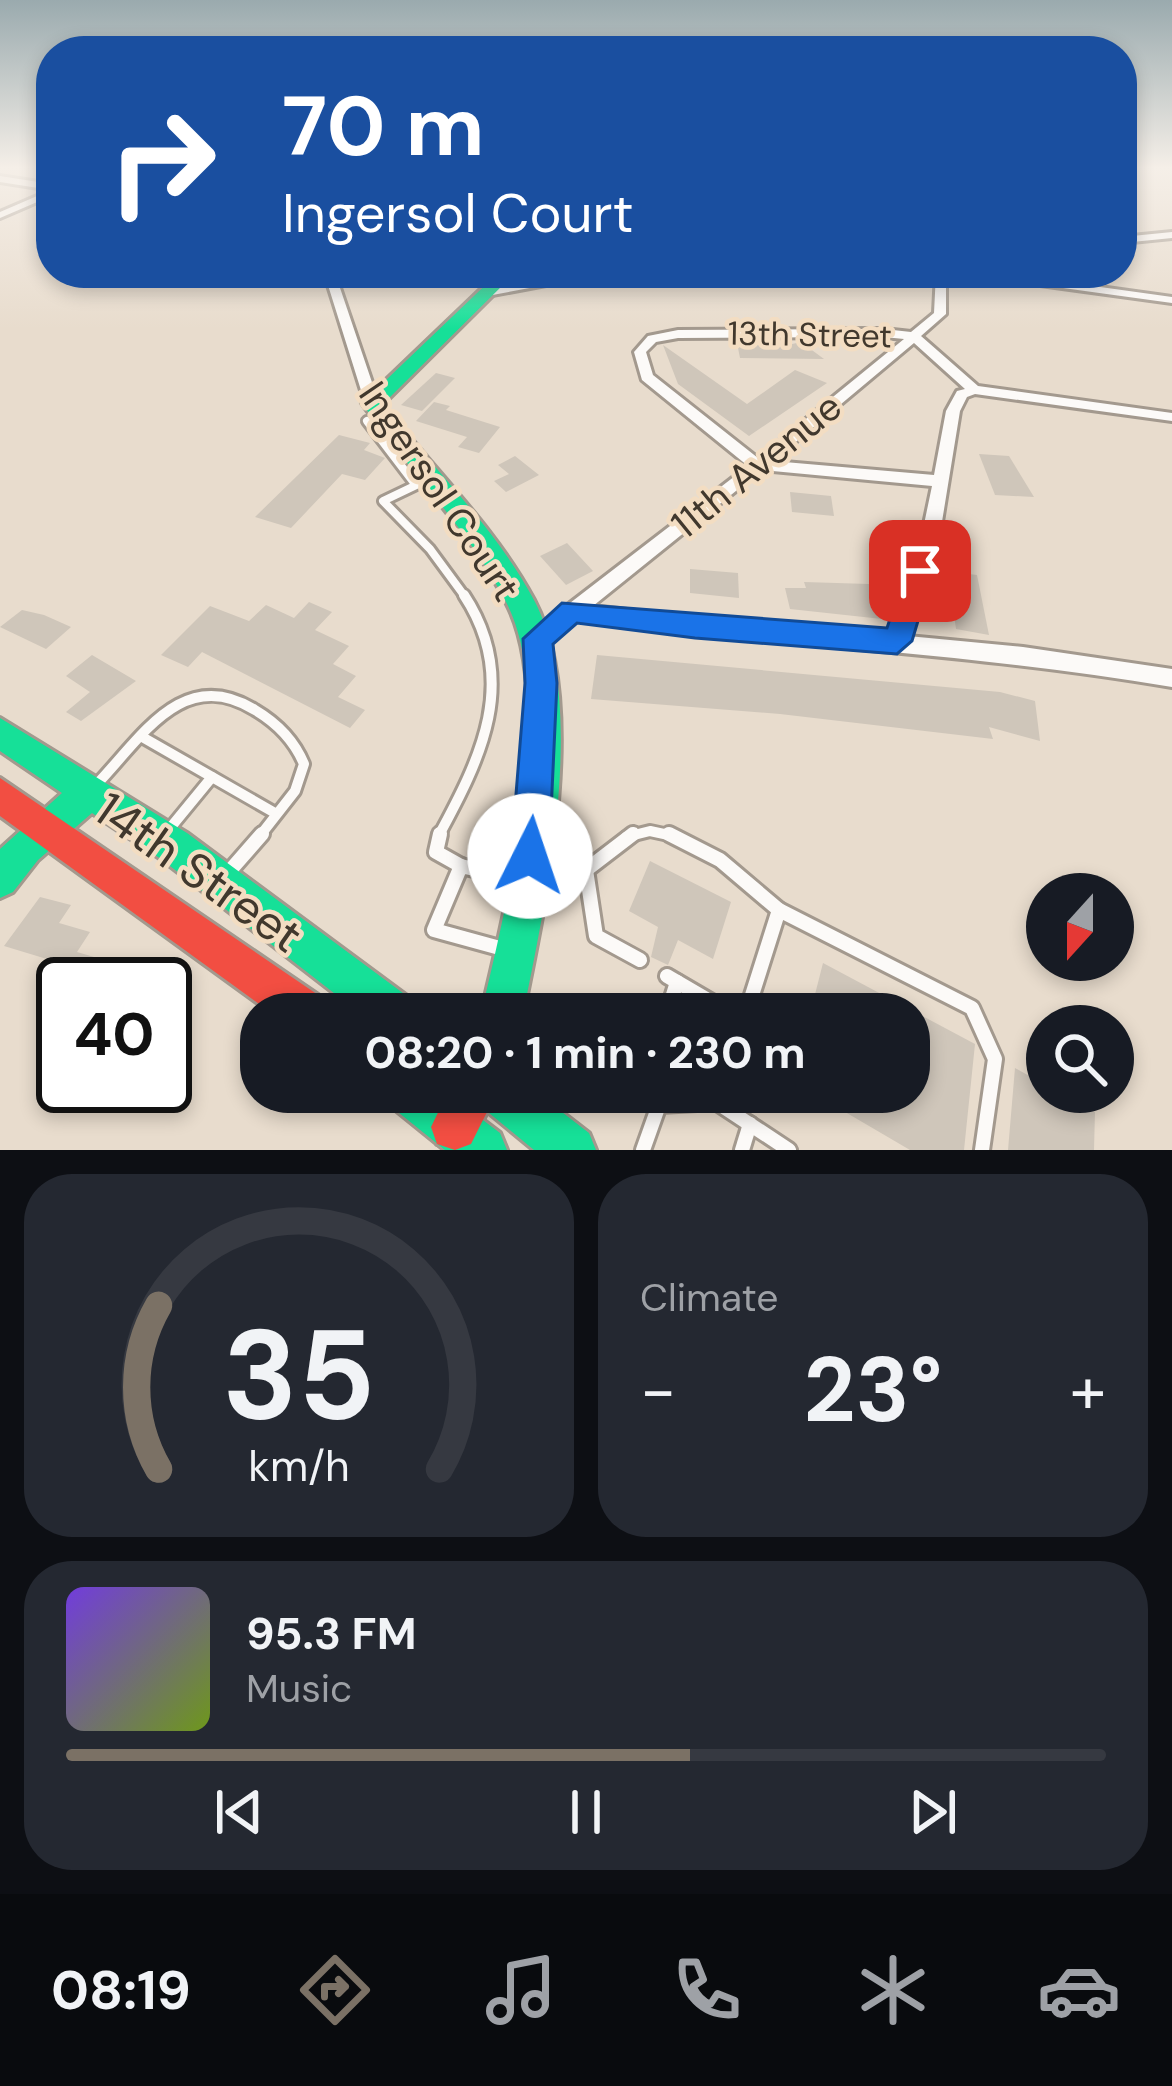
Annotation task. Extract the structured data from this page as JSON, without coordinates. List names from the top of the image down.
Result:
{
  "streets": {
    "street": [
      "13th Street",
      "11th Avenue",
      "Ingersol Court",
      "14th Street"
    ]
  },
  "crossings": [
    ["13th Street", "11th Avenue"],
    ["11th Avenue", "Ingersol Court"]
  ],
  "north": "bottom",
  "page": {
    "turn": ["70 m", "Ingersol Court"],
    "limit": "40",
    "trip": "08:20 · 1 min · 230 m",
    "tile": "Climate",
    "heat": ["−", "23°", "+"],
    "song": ["95.3 FM", "Music"],
    "tabs": "08:19",
    "gauge": ["35", "km/h"]
  }
}
